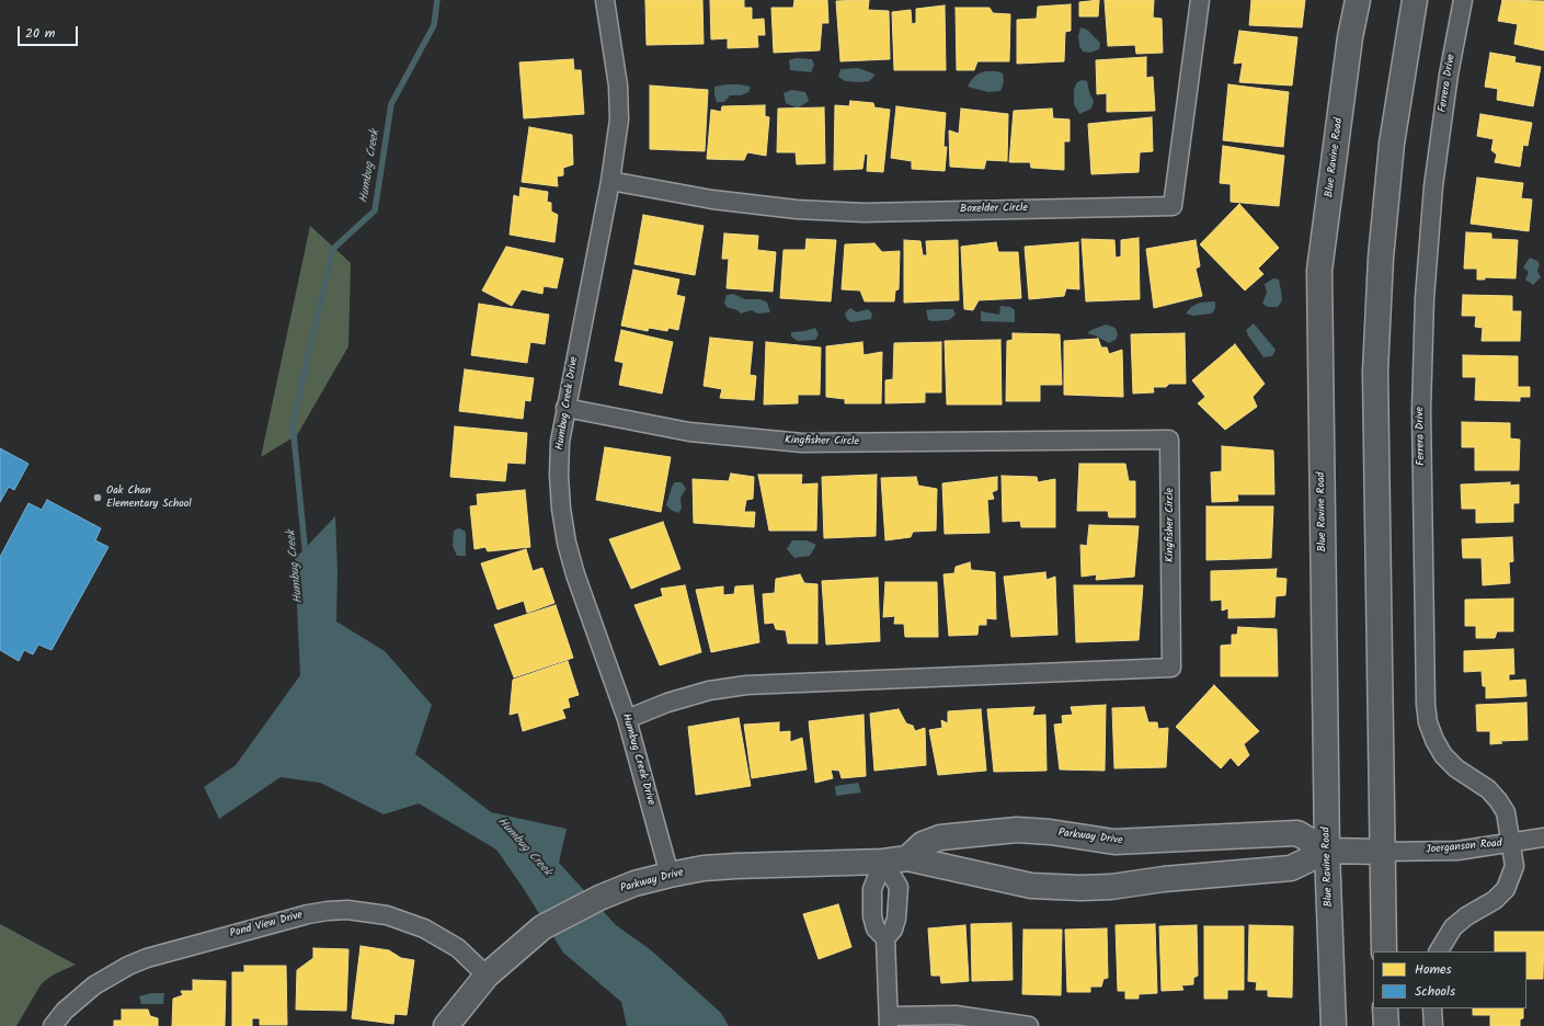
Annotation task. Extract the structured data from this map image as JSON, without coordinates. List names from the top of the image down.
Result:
{
  "streets": {
    "main road": ["Blue Ravine Road", "Parkway Drive"],
    "street": [
      "Ferrera Drive",
      "Boxelder Circle",
      "Humbug Creek Drive",
      "Kingfisher Circle",
      "Joerganson Road",
      "Pond View Drive"
    ]
  },
  "crossings": [
    ["Ferrera Drive", "Joerganson Road"],
    ["Blue Ravine Road", "Parkway Drive"],
    ["Boxelder Circle", "Humbug Creek Drive"],
    ["Humbug Creek Drive", "Kingfisher Circle"],
    ["Humbug Creek Drive", "Parkway Drive"],
    ["Parkway Drive", "Joerganson Road"],
    ["Parkway Drive", "Pond View Drive"]
  ],
  "water": ["Humbug Creek"],
  "places": ["Oak Chan Elementary School"],
  "legend": ["Homes", "Schools"],
  "scale_bar": "20 m"
}
